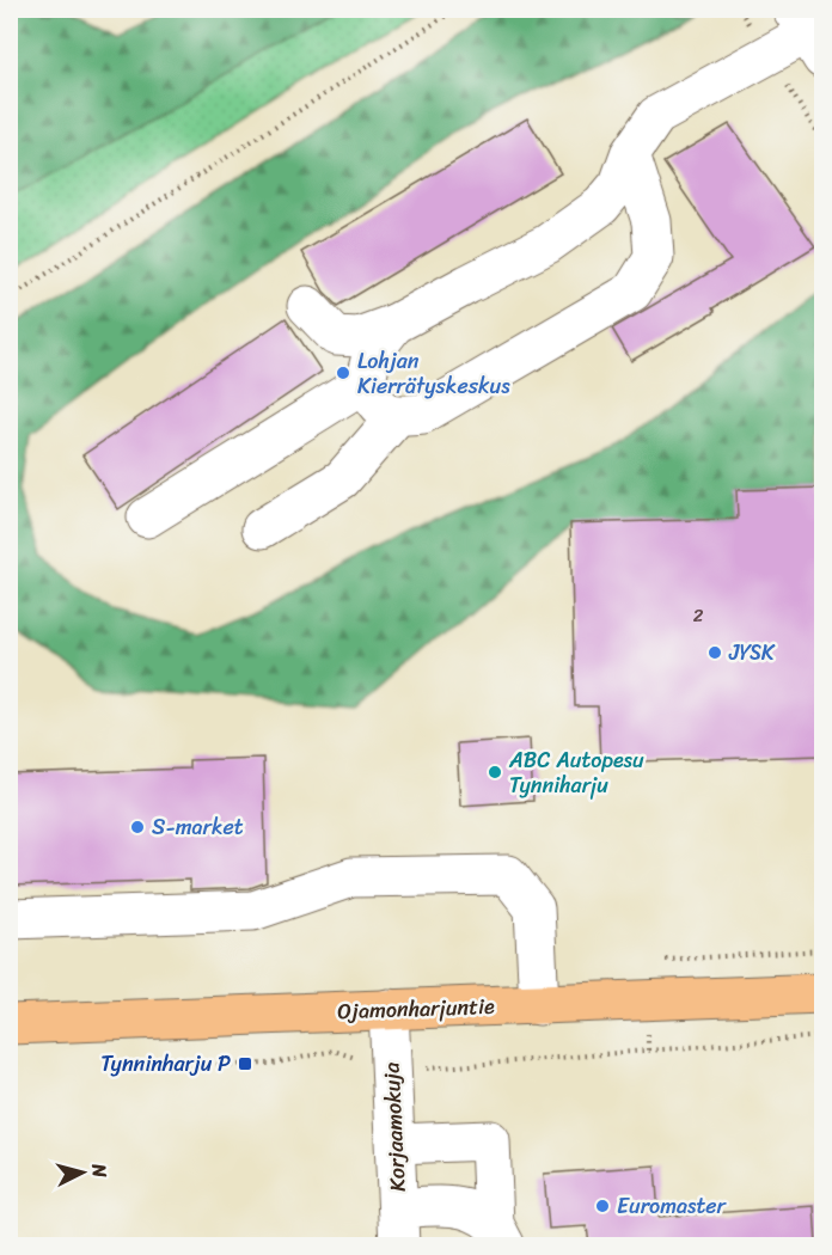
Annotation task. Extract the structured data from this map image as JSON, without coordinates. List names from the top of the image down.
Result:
{
  "streets": {
    "main road": ["Ojamonharjuntie"],
    "street": ["Korjaamokuja"]
  },
  "crossings": [
    ["Ojamonharjuntie", "Korjaamokuja"]
  ],
  "places": {
    "other": [
      "Lohjan Kierrätyskeskus",
      "JYSK",
      "ABC Autopesu Tynniharju",
      "S-market",
      "Euromaster"
    ],
    "transit": ["Tynninharju P"]
  },
  "house_numbers": ["2"],
  "north": "right"
}
